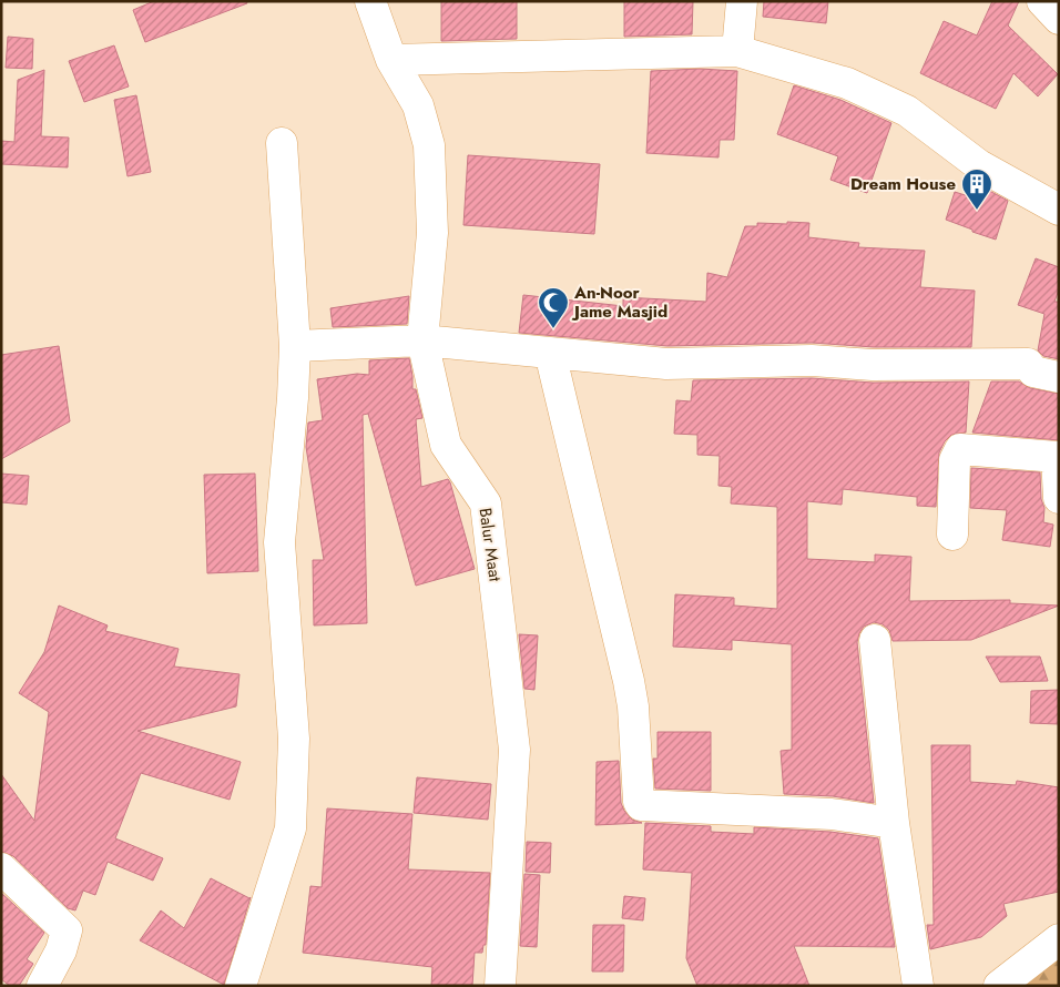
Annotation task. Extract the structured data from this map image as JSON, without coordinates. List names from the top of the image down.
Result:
{
  "streets": {
    "street": ["Balur Maat"]
  },
  "places": {
    "building": ["Dream House"],
    "mosque": ["An-Noor Jame Masjid"]
  }
}
